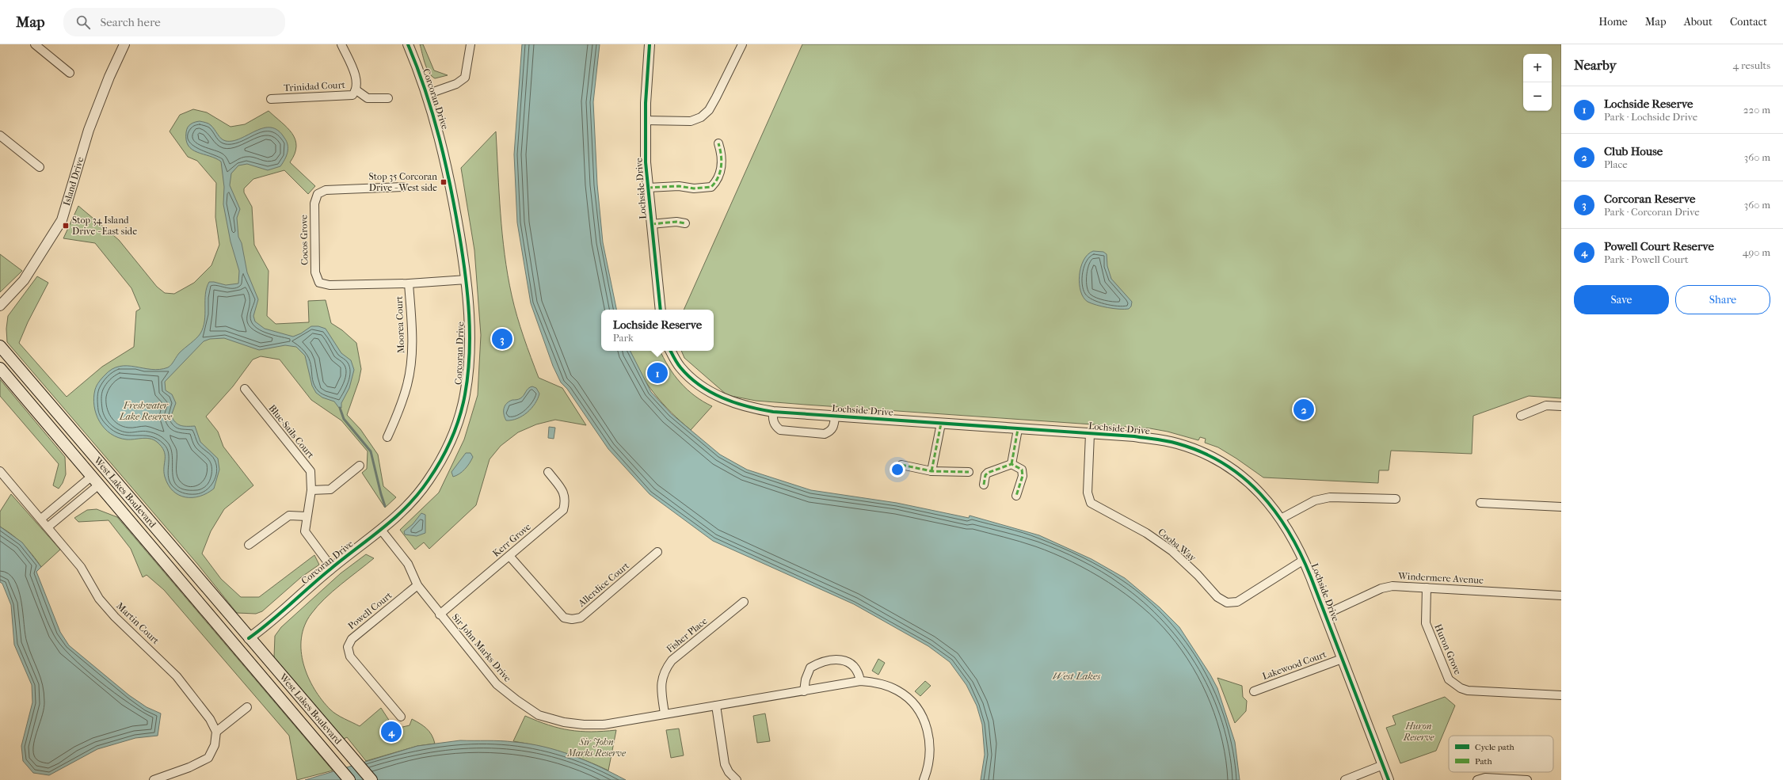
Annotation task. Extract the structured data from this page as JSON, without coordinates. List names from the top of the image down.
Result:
{
  "streets": {
    "main road": ["West Lakes Boulevard"],
    "street": [
      "Trinidad Court",
      "Corcoran Drive",
      "Island Drive",
      "Lochside Drive",
      "Cocos Grove",
      "Moorea Court",
      "Blue-Sails Court",
      "Kerr Grove",
      "Cooba Way",
      "Windermere Avenue",
      "Allerdice Court",
      "Powell Court",
      "Martin Court",
      "Fisher Place",
      "Sir John Marks Drive",
      "Huron Grove",
      "Lakewood Court"
    ]
  },
  "crossings": [
    ["Corcoran Drive", "Cocos Grove"],
    ["Corcoran Drive", "Blue-Sails Court"],
    ["Corcoran Drive", "West Lakes Boulevard"],
    ["Corcoran Drive", "Sir John Marks Drive"],
    ["Lochside Drive", "Cooba Way"],
    ["Lochside Drive", "Windermere Avenue"],
    ["Lochside Drive", "Lakewood Court"],
    ["Cocos Grove", "Moorea Court"],
    ["Kerr Grove", "Allerdice Court"],
    ["Kerr Grove", "Sir John Marks Drive"],
    ["Windermere Avenue", "Huron Grove"],
    ["Powell Court", "Sir John Marks Drive"],
    ["Fisher Place", "Sir John Marks Drive"]
  ],
  "water": ["West Lakes"],
  "parks": ["Freshwater Lake Reserve", "Huron Reserve", "Sir John Marks Reserve"],
  "places": {
    "transit": ["Stop 35 Corcoran Drive - West side", "Stop 34 Island Drive - East side"]
  },
  "legend": ["Cycle path", "Path"],
  "page": {
    "header": "Map",
    "search": "Search here",
    "nav": [
      "Home",
      "Map",
      "About",
      "Contact"
    ],
    "heading": ["Nearby", "4 results"],
    "map_buttons": ["+", "−"],
    "list": [
      {
        "mark": "1",
        "name": "Lochside Reserve",
        "note": "Park · Lochside Drive",
        "value": "220 m"
      },
      {
        "mark": "2",
        "name": "Club House",
        "note": "Place",
        "value": "360 m"
      },
      {
        "mark": "3",
        "name": "Corcoran Reserve",
        "note": "Park · Corcoran Drive",
        "value": "360 m"
      },
      {
        "mark": "4",
        "name": "Powell Court Reserve",
        "note": "Park · Powell Court",
        "value": "490 m"
      }
    ],
    "buttons": ["Save", "Share"],
    "popup": ["Lochside Reserve", "Park"],
    "pins": [
      "3",
      "1",
      "2",
      "4"
    ]
  }
}
